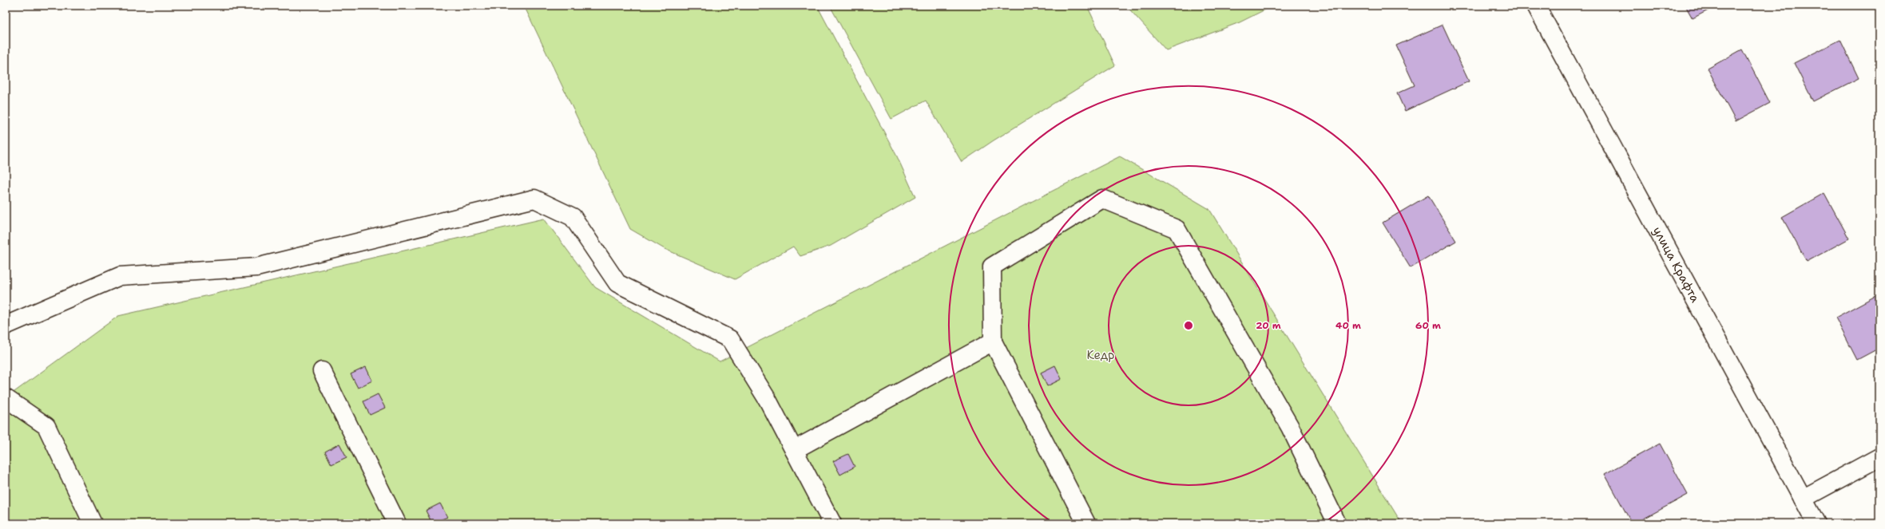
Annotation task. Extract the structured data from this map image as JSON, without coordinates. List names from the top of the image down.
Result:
{
  "streets": {
    "street": ["улица Крафта"]
  },
  "parks": ["Кедр"],
  "rings": ["20 m", "40 m", "60 m"]
}
